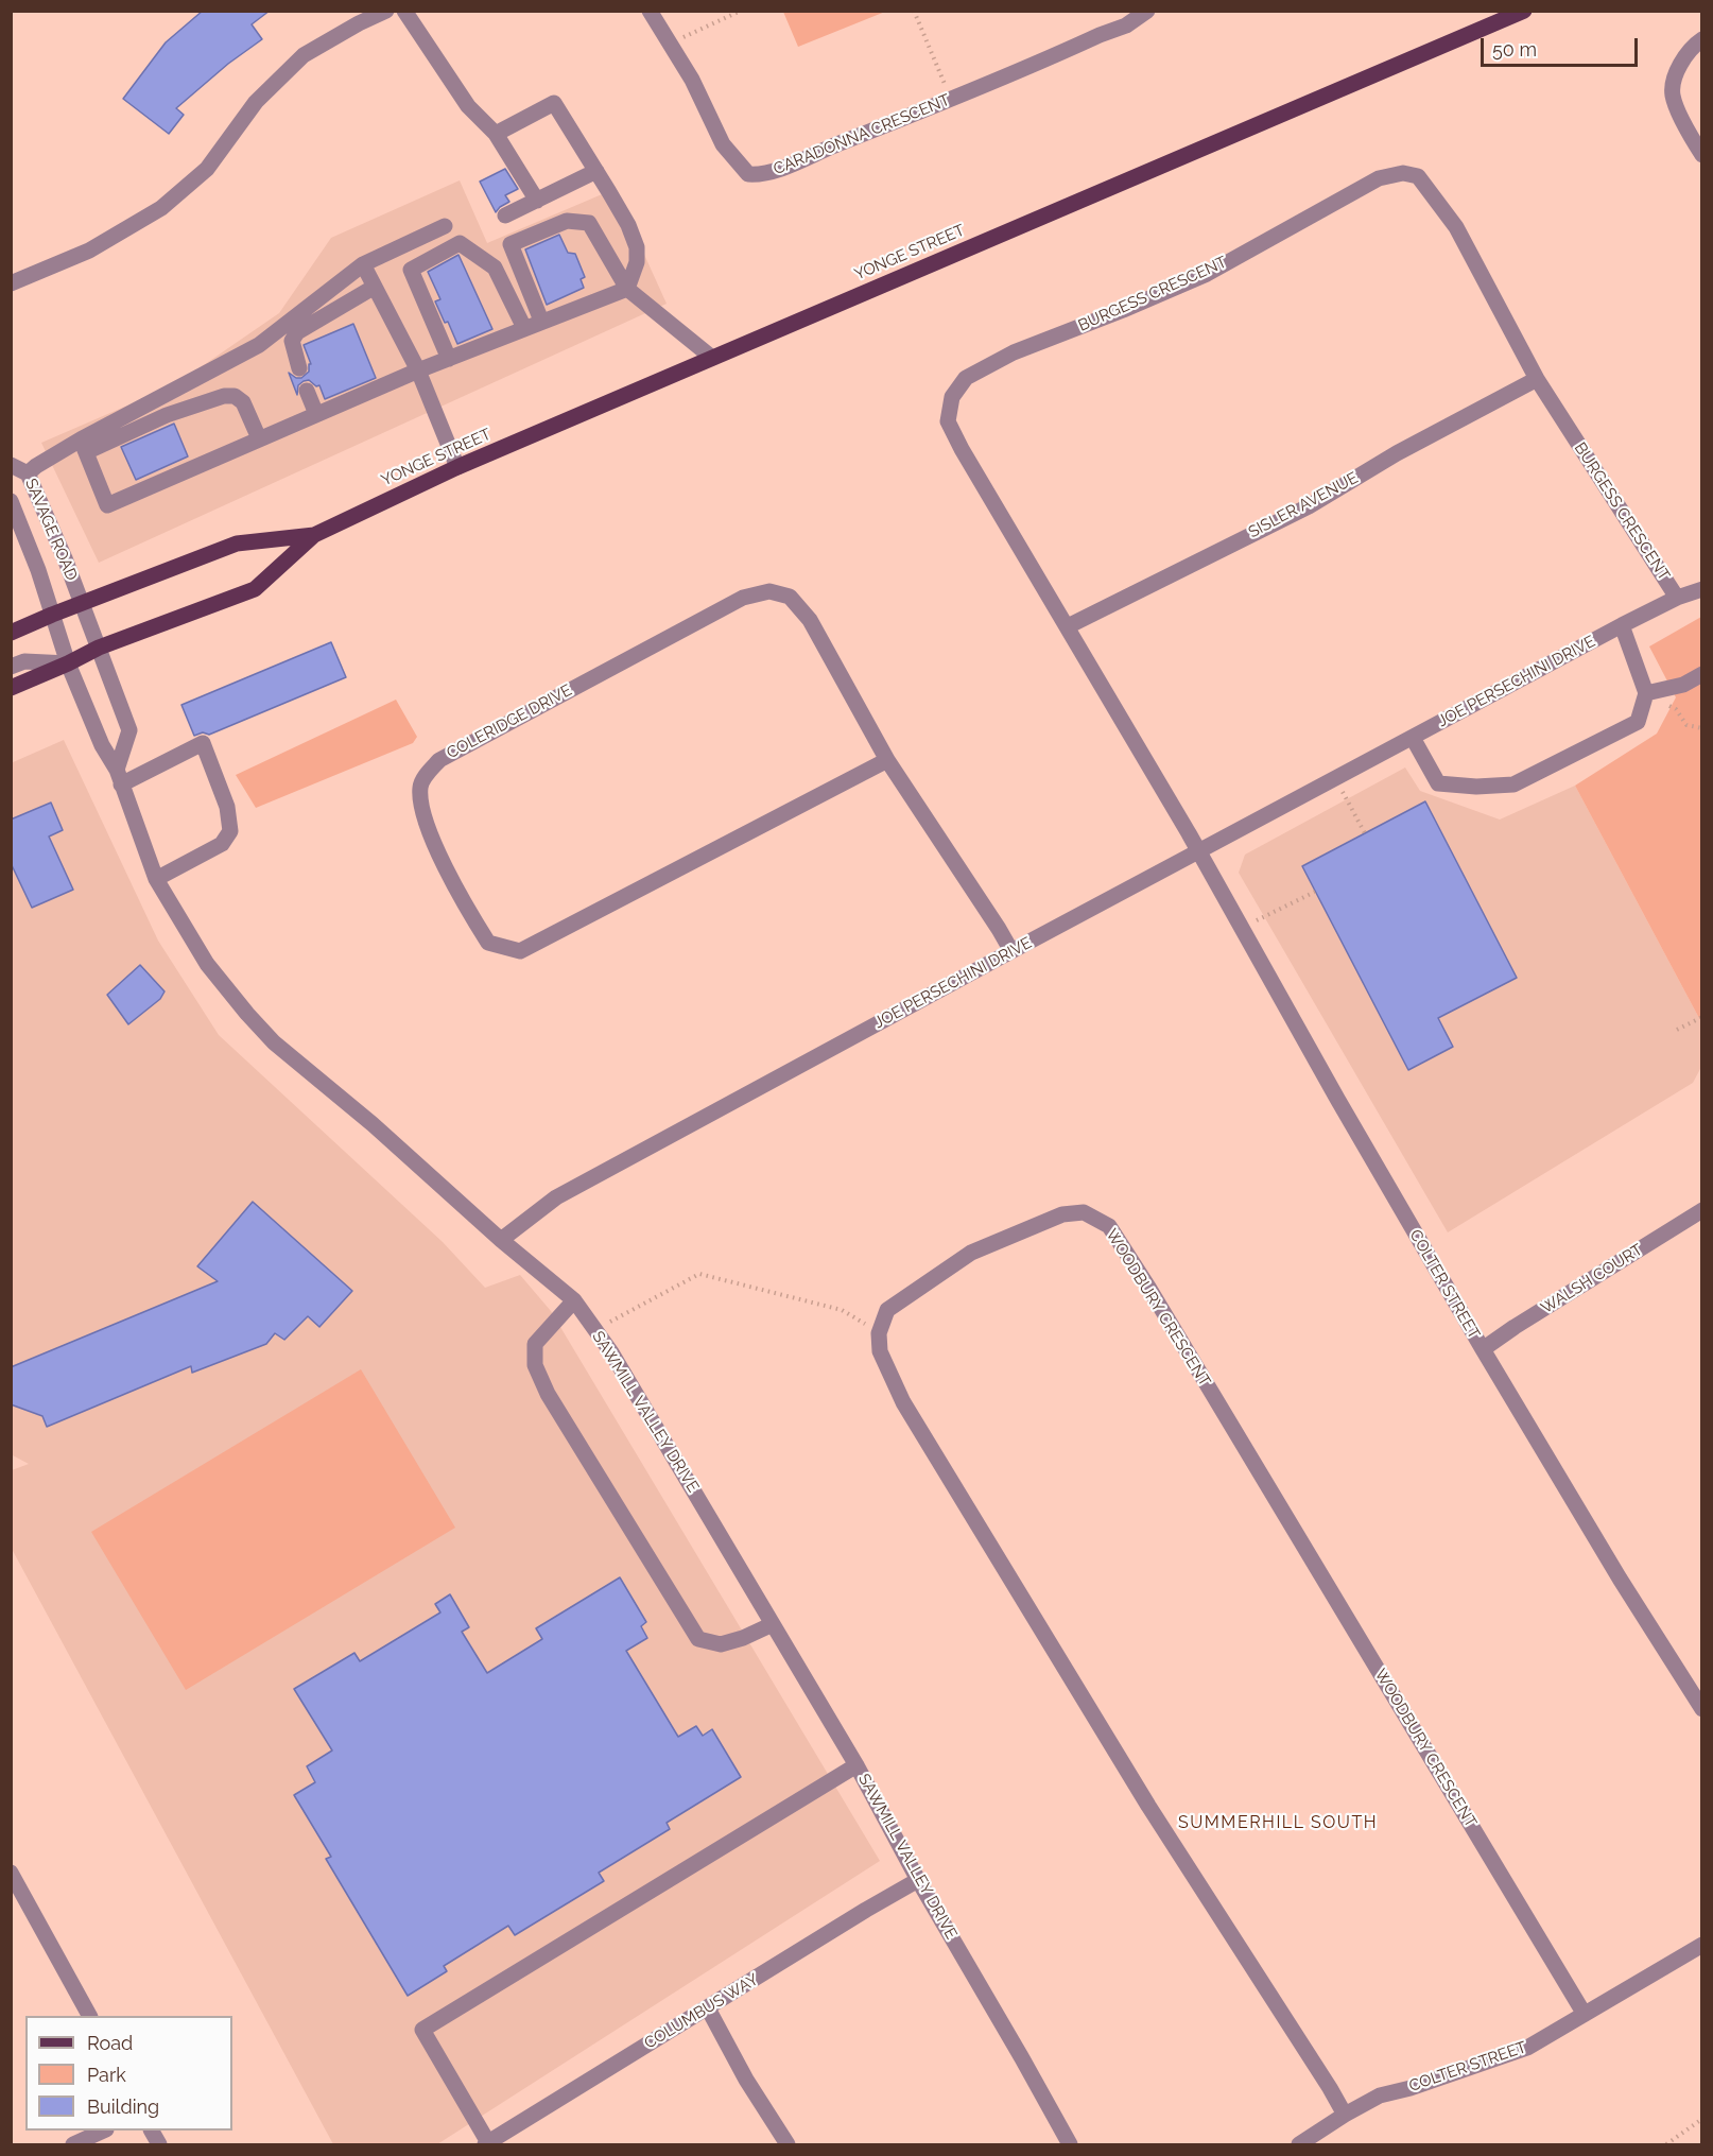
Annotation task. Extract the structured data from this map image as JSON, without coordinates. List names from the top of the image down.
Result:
{
  "streets": {
    "main road": ["YONGE STREET"],
    "street": [
      "CARADONNA CRESCENT",
      "BURGESS CRESCENT",
      "SISLER AVENUE",
      "SAVAGE ROAD",
      "JOE PERSECHINI DRIVE",
      "COLERIDGE DRIVE",
      "WALSH COURT",
      "COLTER STREET",
      "WOODBURY CRESCENT",
      "SAWMILL VALLEY DRIVE",
      "COLUMBUS WAY"
    ]
  },
  "crossings": [
    ["YONGE STREET", "SAVAGE ROAD"],
    ["YONGE STREET", "SAWMILL VALLEY DRIVE"],
    ["BURGESS CRESCENT", "SISLER AVENUE"],
    ["BURGESS CRESCENT", "JOE PERSECHINI DRIVE"],
    ["BURGESS CRESCENT", "COLTER STREET"],
    ["SAVAGE ROAD", "SAWMILL VALLEY DRIVE"],
    ["JOE PERSECHINI DRIVE", "COLERIDGE DRIVE"],
    ["JOE PERSECHINI DRIVE", "COLTER STREET"],
    ["JOE PERSECHINI DRIVE", "SAWMILL VALLEY DRIVE"],
    ["WALSH COURT", "COLTER STREET"],
    ["COLTER STREET", "WOODBURY CRESCENT"],
    ["SAWMILL VALLEY DRIVE", "COLUMBUS WAY"]
  ],
  "districts": ["SUMMERHILL SOUTH"],
  "legend": ["Road", "Park", "Building"],
  "scale_bar": "50 m"
}
